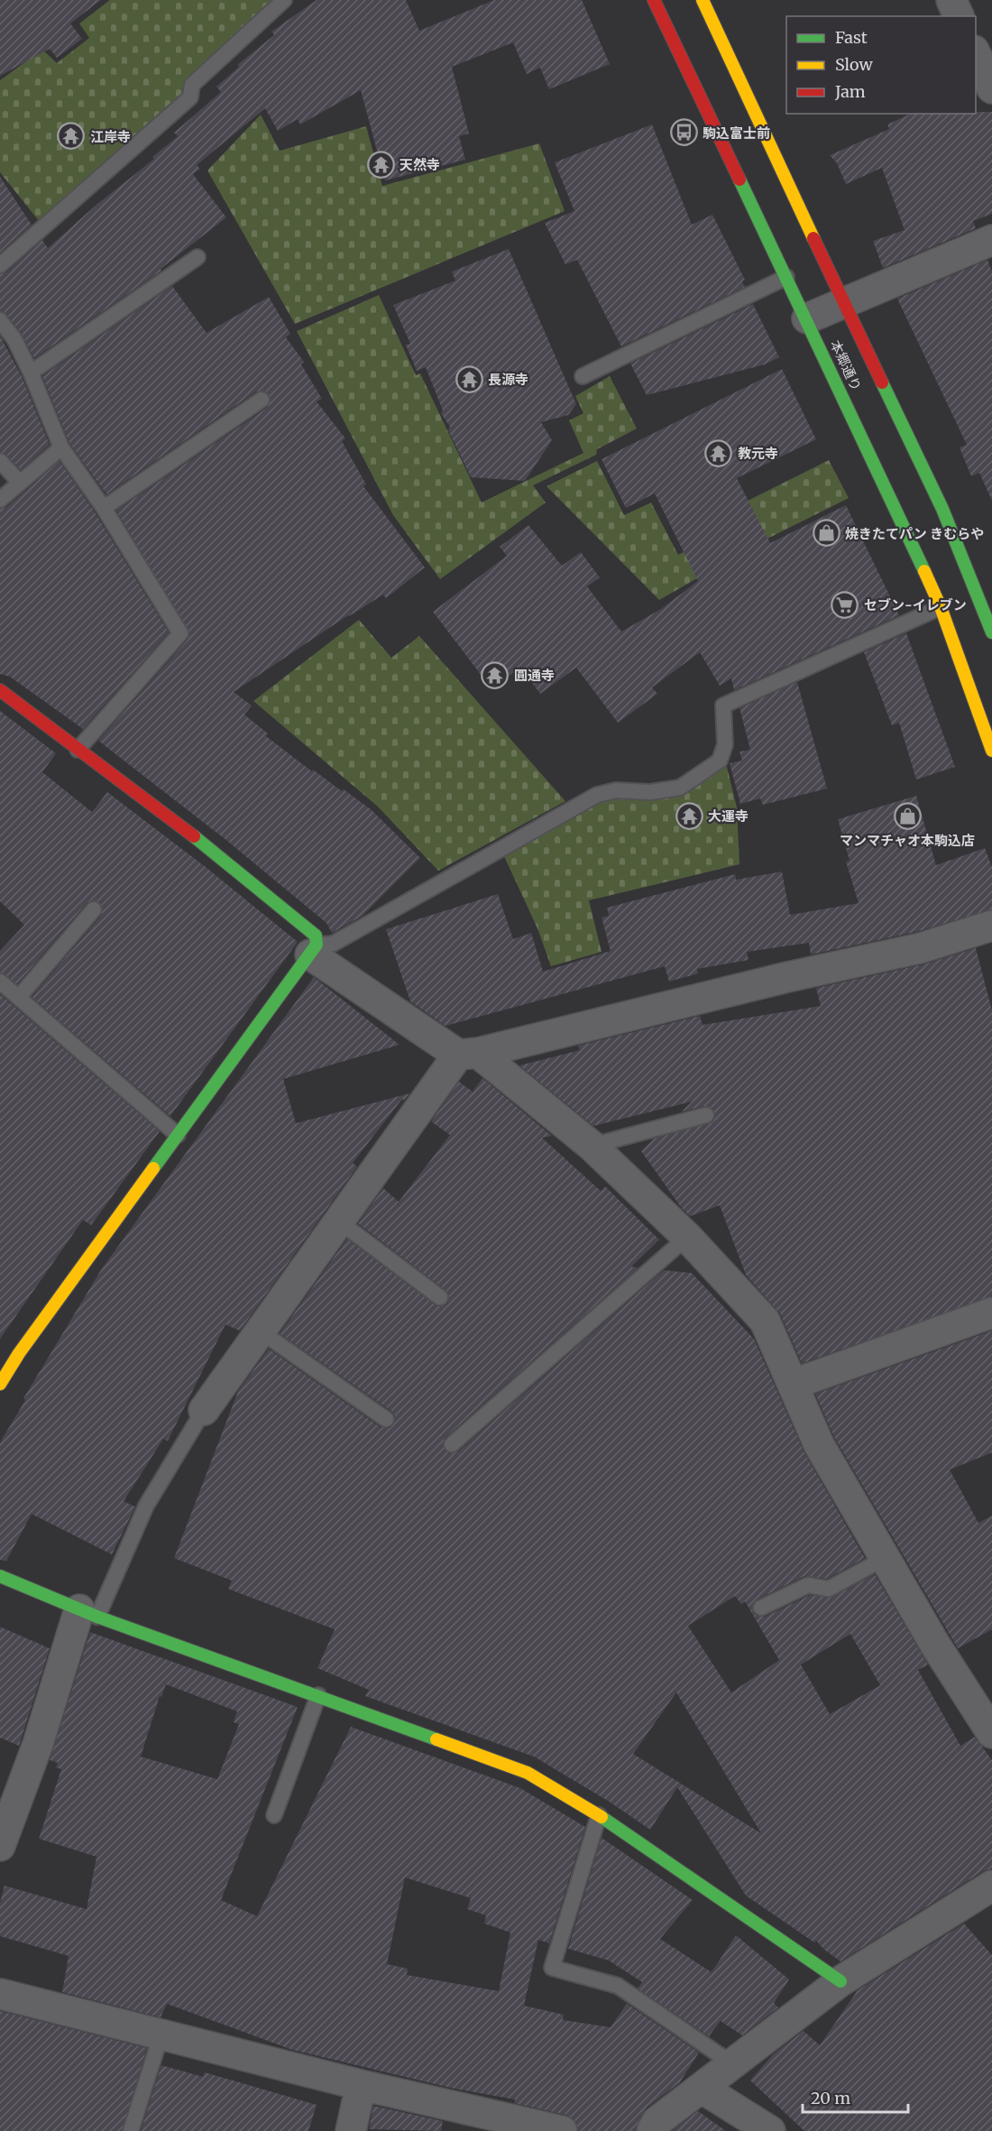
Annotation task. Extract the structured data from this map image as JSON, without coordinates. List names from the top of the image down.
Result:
{
  "streets": {
    "street": ["本郷通り"]
  },
  "places": {
    "bus stop": ["駒込富士前"],
    "temple": [
      "江岸寺",
      "天然寺",
      "長源寺",
      "教元寺",
      "圓通寺",
      "大運寺"
    ],
    "shop": ["焼きたてパン きむらや", "マンマチャオ本駒込店"],
    "supermarket": ["セブン-イレブン"]
  },
  "legend": ["Fast", "Slow", "Jam"],
  "scale_bar": "20 m"
}
